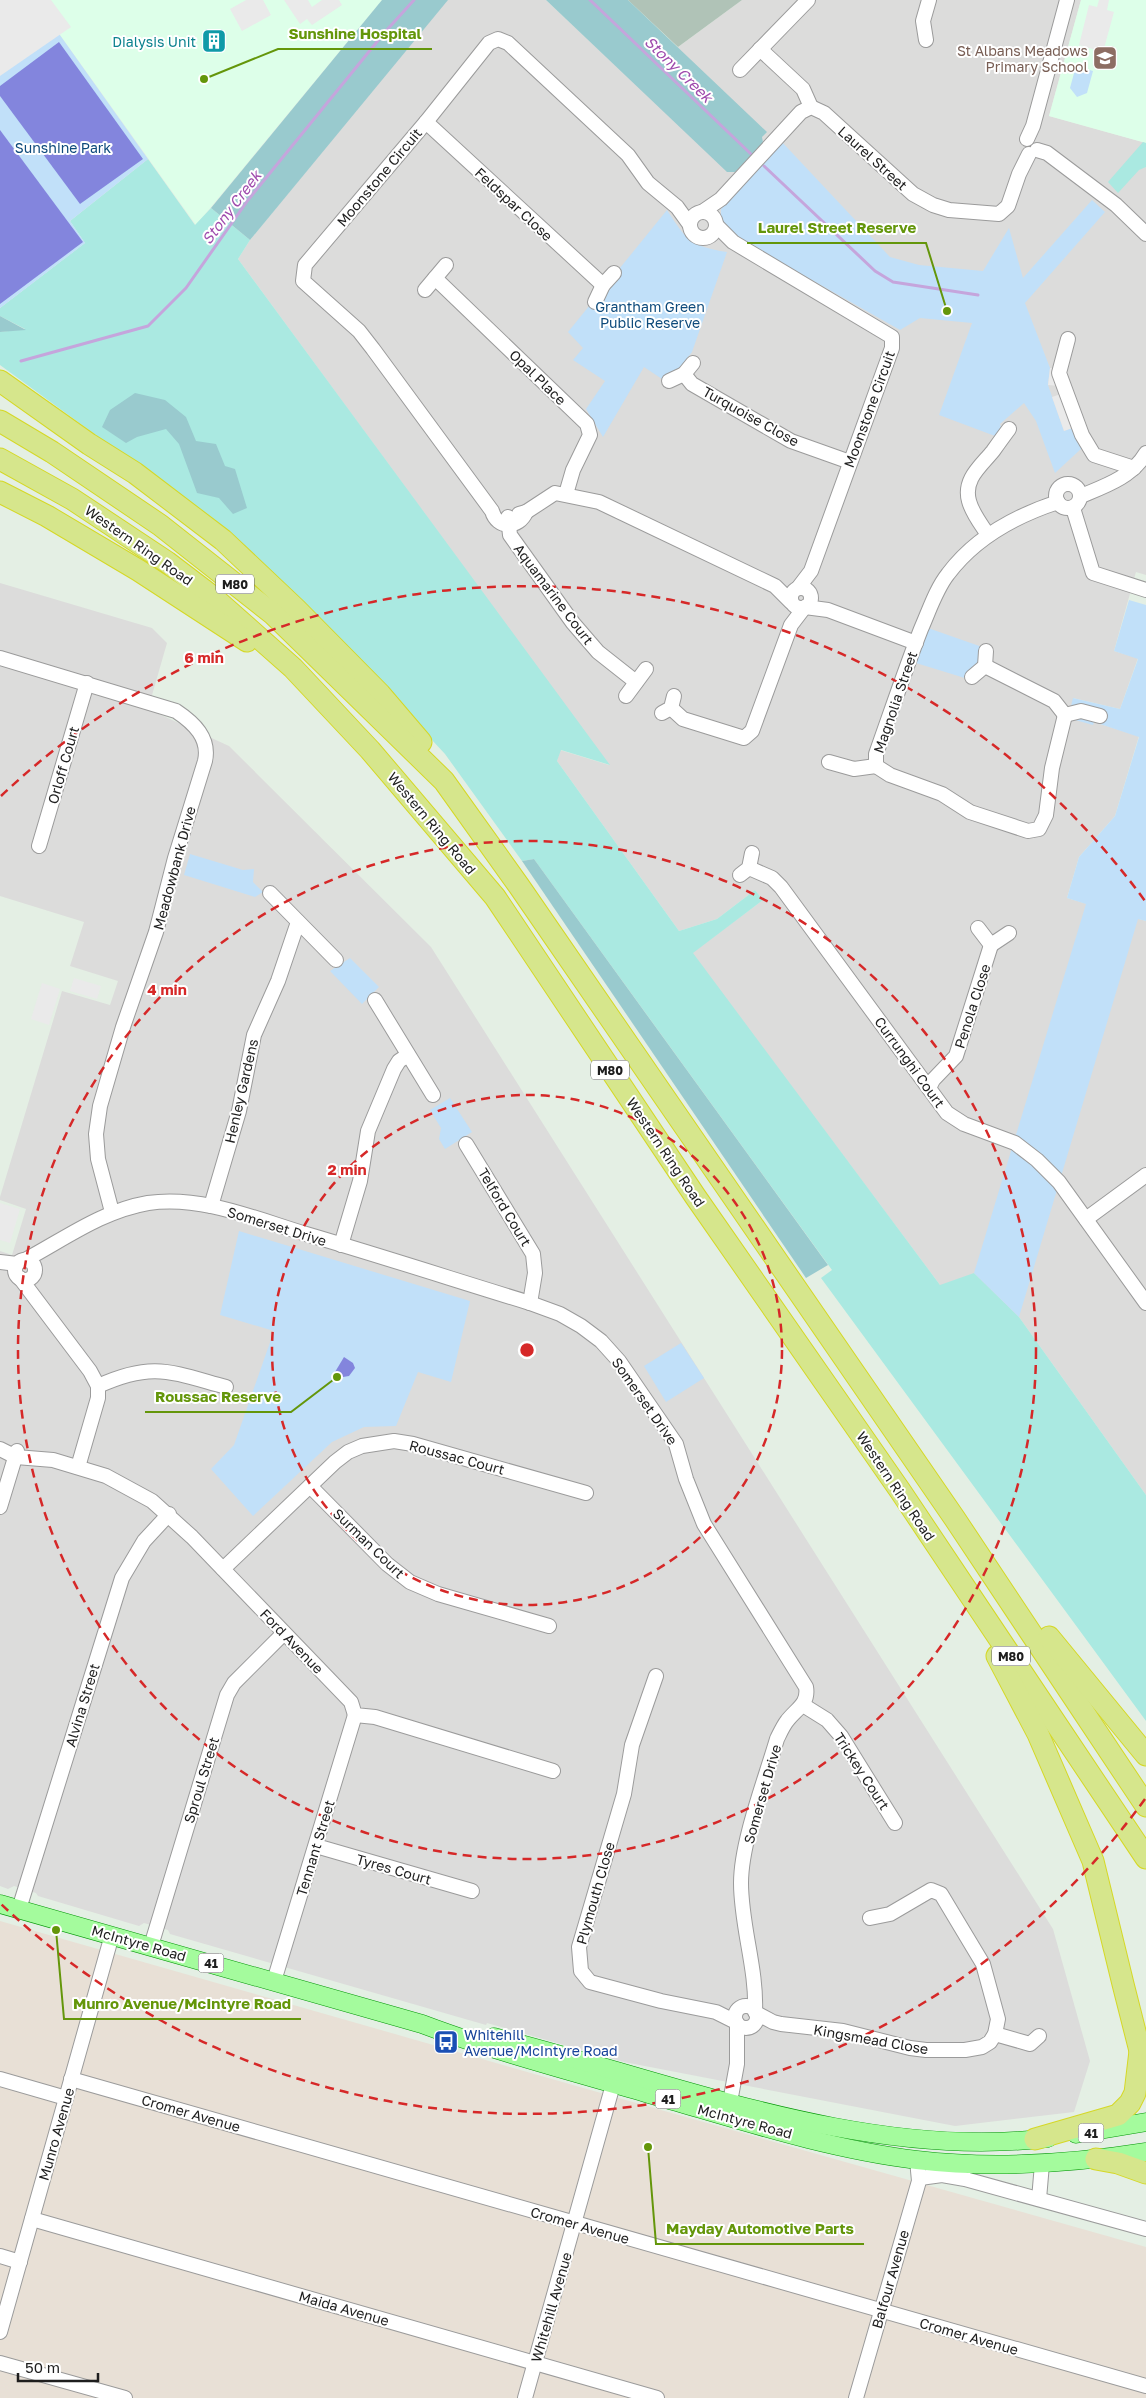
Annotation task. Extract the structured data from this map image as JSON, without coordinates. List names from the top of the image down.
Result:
{
  "streets": {
    "highway": ["Western Ring Road", "M80"],
    "main road": ["McIntyre Road", "41"],
    "street": [
      "Laurel Street",
      "Moonstone Circuit",
      "Feldspar Close",
      "Opal Place",
      "Turquoise Close",
      "Aquamarine Court",
      "Magnolia Street",
      "Orloff Court",
      "Meadowbank Drive",
      "Penola Close",
      "Currunghi Court",
      "Henley Gardens",
      "Telford Court",
      "Somerset Drive",
      "Roussac Court",
      "Surman Court",
      "Ford Avenue",
      "Alvina Street",
      "Trickey Court",
      "Sproul Street",
      "Tennant Street",
      "Tyres Court",
      "Plymouth Close",
      "Kingsmead Close",
      "Cromer Avenue",
      "Munro Avenue",
      "Balfour Avenue",
      "Whitehill Avenue",
      "Maida Avenue"
    ]
  },
  "crossings": [
    ["Moonstone Circuit", "Feldspar Close"],
    ["Moonstone Circuit", "Turquoise Close"],
    ["Moonstone Circuit", "Aquamarine Court"],
    ["Orloff Court", "Meadowbank Drive"],
    ["Meadowbank Drive", "Somerset Drive"],
    ["Penola Close", "Currunghi Court"],
    ["Henley Gardens", "Somerset Drive"],
    ["Telford Court", "Somerset Drive"],
    ["Somerset Drive", "Trickey Court"],
    ["Somerset Drive", "Plymouth Close"],
    ["Somerset Drive", "McIntyre Road"],
    ["Somerset Drive", "Kingsmead Close"],
    ["Roussac Court", "Surman Court"],
    ["Roussac Court", "Ford Avenue"],
    ["Ford Avenue", "Alvina Street"],
    ["Ford Avenue", "Sproul Street"],
    ["Ford Avenue", "Tennant Street"],
    ["Alvina Street", "McIntyre Road"],
    ["Sproul Street", "McIntyre Road"],
    ["Tennant Street", "Tyres Court"],
    ["Tennant Street", "McIntyre Road"],
    ["Plymouth Close", "Kingsmead Close"],
    ["McIntyre Road", "41"],
    ["McIntyre Road", "Munro Avenue"],
    ["McIntyre Road", "Balfour Avenue"],
    ["McIntyre Road", "Whitehill Avenue"],
    ["Cromer Avenue", "Munro Avenue"],
    ["Cromer Avenue", "Balfour Avenue"],
    ["Cromer Avenue", "Whitehill Avenue"],
    ["Munro Avenue", "Maida Avenue"],
    ["Whitehill Avenue", "Maida Avenue"]
  ],
  "water": ["Stony Creek"],
  "parks": ["Sunshine Park", "Grantham Green Public Reserve"],
  "places": {
    "building": ["Dialysis Unit"],
    "school or university": ["St Albans Meadows Primary School"],
    "other": [
      "Sunshine Hospital",
      "Laurel Street Reserve",
      "Roussac Reserve",
      "Munro Avenue/McIntyre Road",
      "Mayday Automotive Parts"
    ],
    "bus stop": ["Whitehill Avenue/McIntyre Road"]
  },
  "scale_bar": "50 m",
  "rings": ["6 min", "4 min", "2 min"]
}
